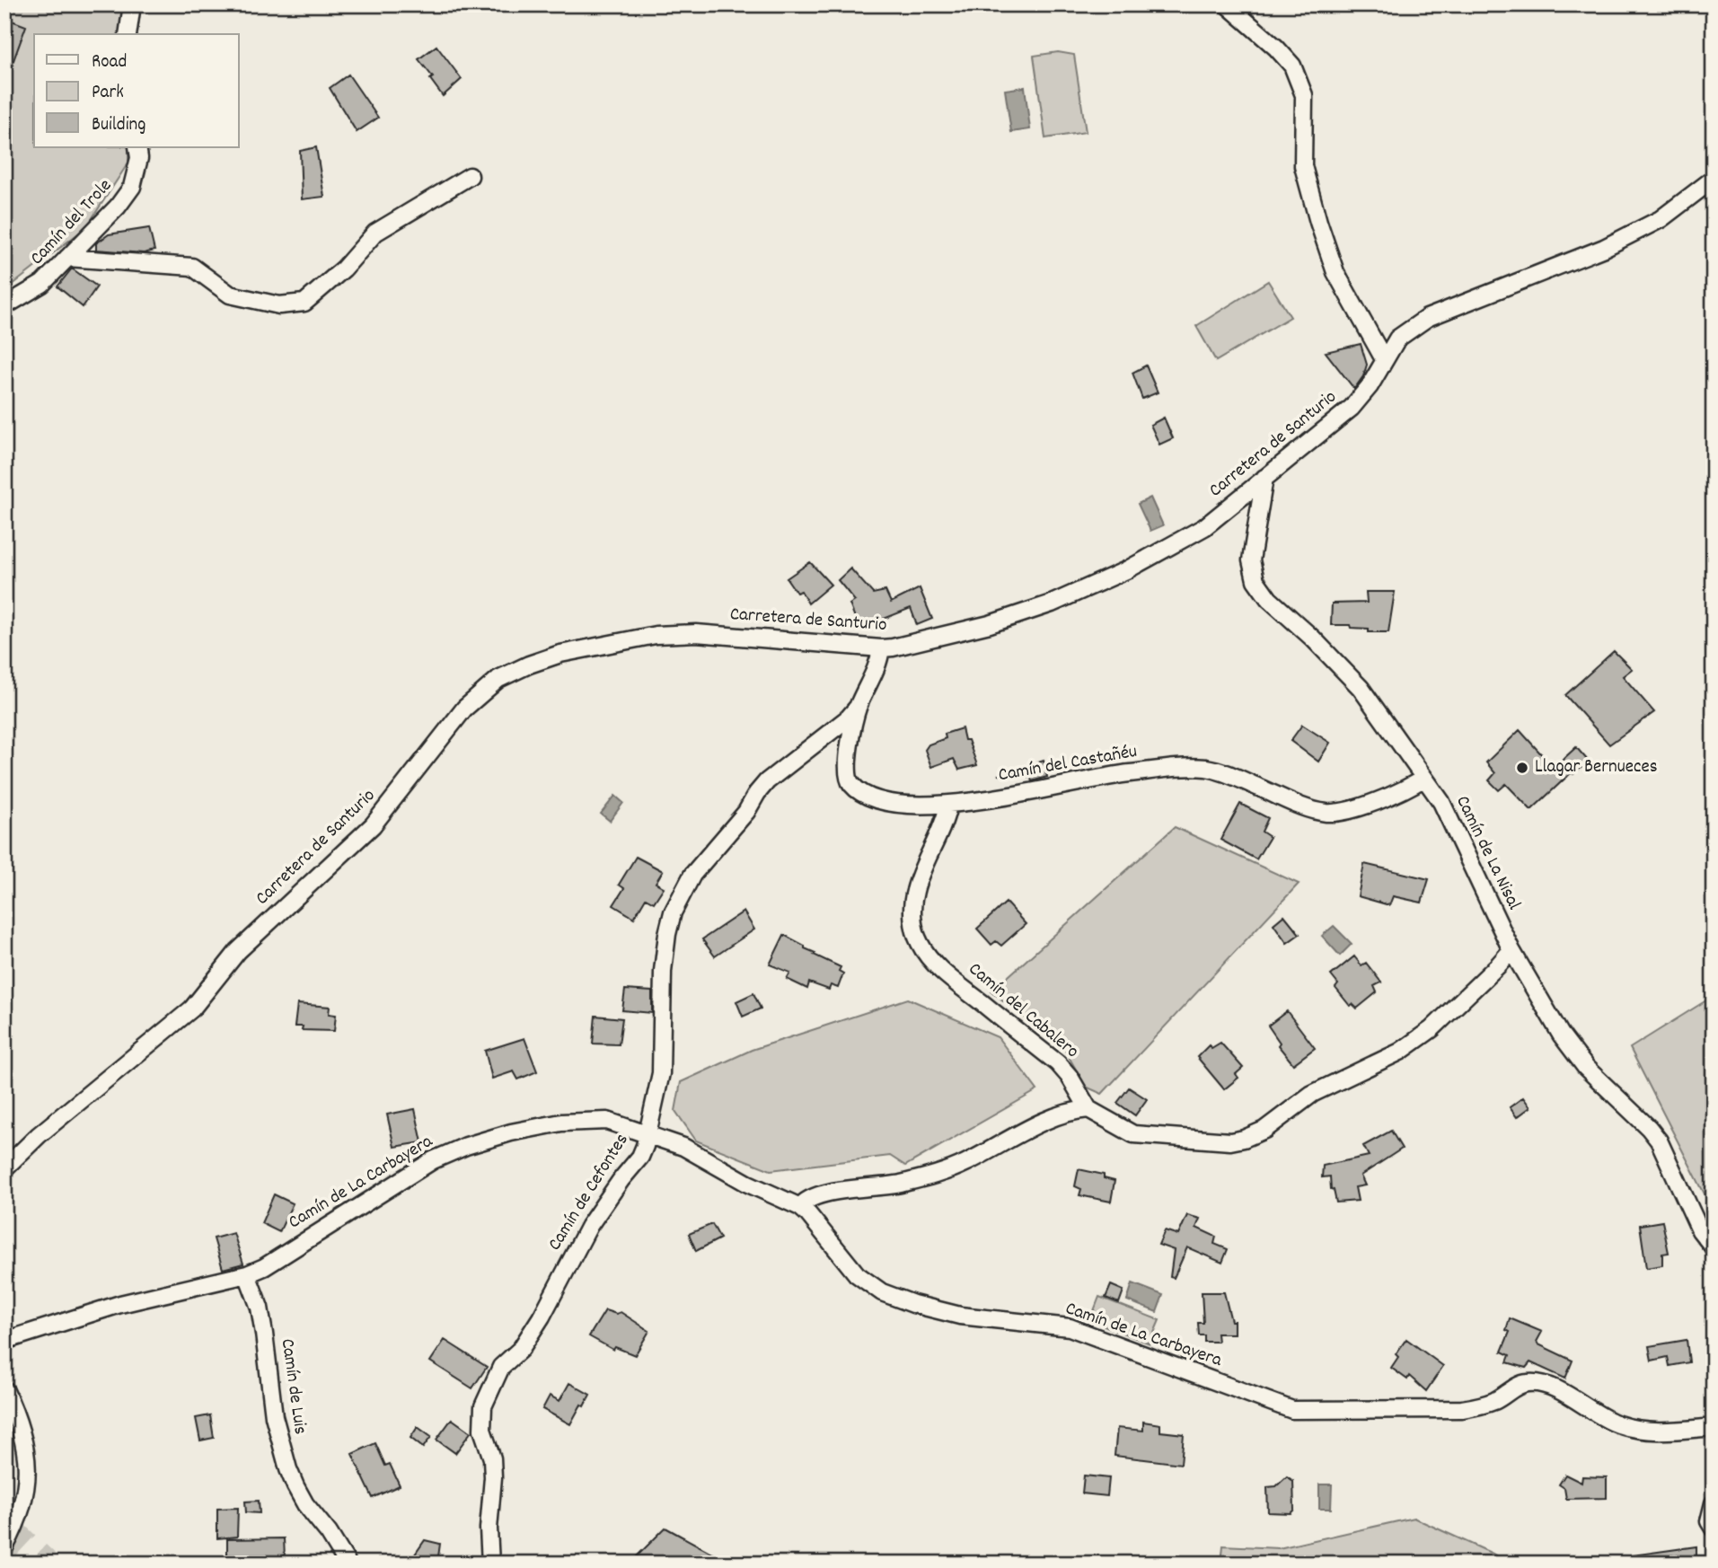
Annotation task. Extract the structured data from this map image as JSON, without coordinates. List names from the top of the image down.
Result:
{
  "streets": {
    "street": [
      "Camín del Trole",
      "Carretera de Santurio",
      "Camín del Castañéu",
      "Camín de La Nisal",
      "Camín del Cabalero",
      "Camín de La Carbayera",
      "Camín de Cefontes",
      "Camín de Luis"
    ]
  },
  "crossings": [
    ["Carretera de Santurio", "Camín del Castañéu"],
    ["Carretera de Santurio", "Camín de La Nisal"],
    ["Camín del Castañéu", "Camín de La Nisal"],
    ["Camín del Castañéu", "Camín del Cabalero"],
    ["Camín del Castañéu", "Camín de Cefontes"],
    ["Camín de La Carbayera", "Camín de Cefontes"],
    ["Camín de La Carbayera", "Camín de Luis"]
  ],
  "places": ["Llagar Bernueces"],
  "legend": ["Road", "Park", "Building"]
}
